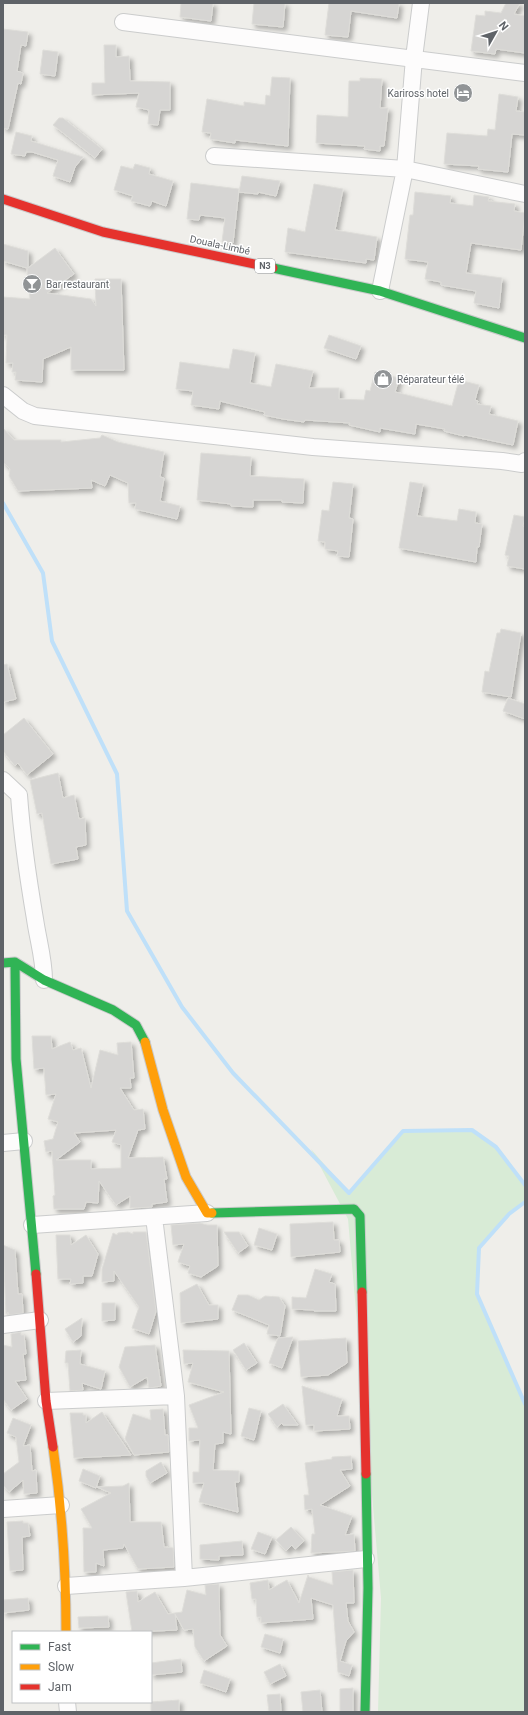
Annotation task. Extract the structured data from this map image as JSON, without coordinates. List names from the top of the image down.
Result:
{
  "streets": {
    "main road": ["Douala-Limbé", "N3"]
  },
  "places": {
    "hotel": ["Kariross hotel"],
    "bar": ["Bar restaurant"],
    "shop": ["Réparateur télé"]
  },
  "legend": ["Fast", "Slow", "Jam"],
  "north": "top right"
}
